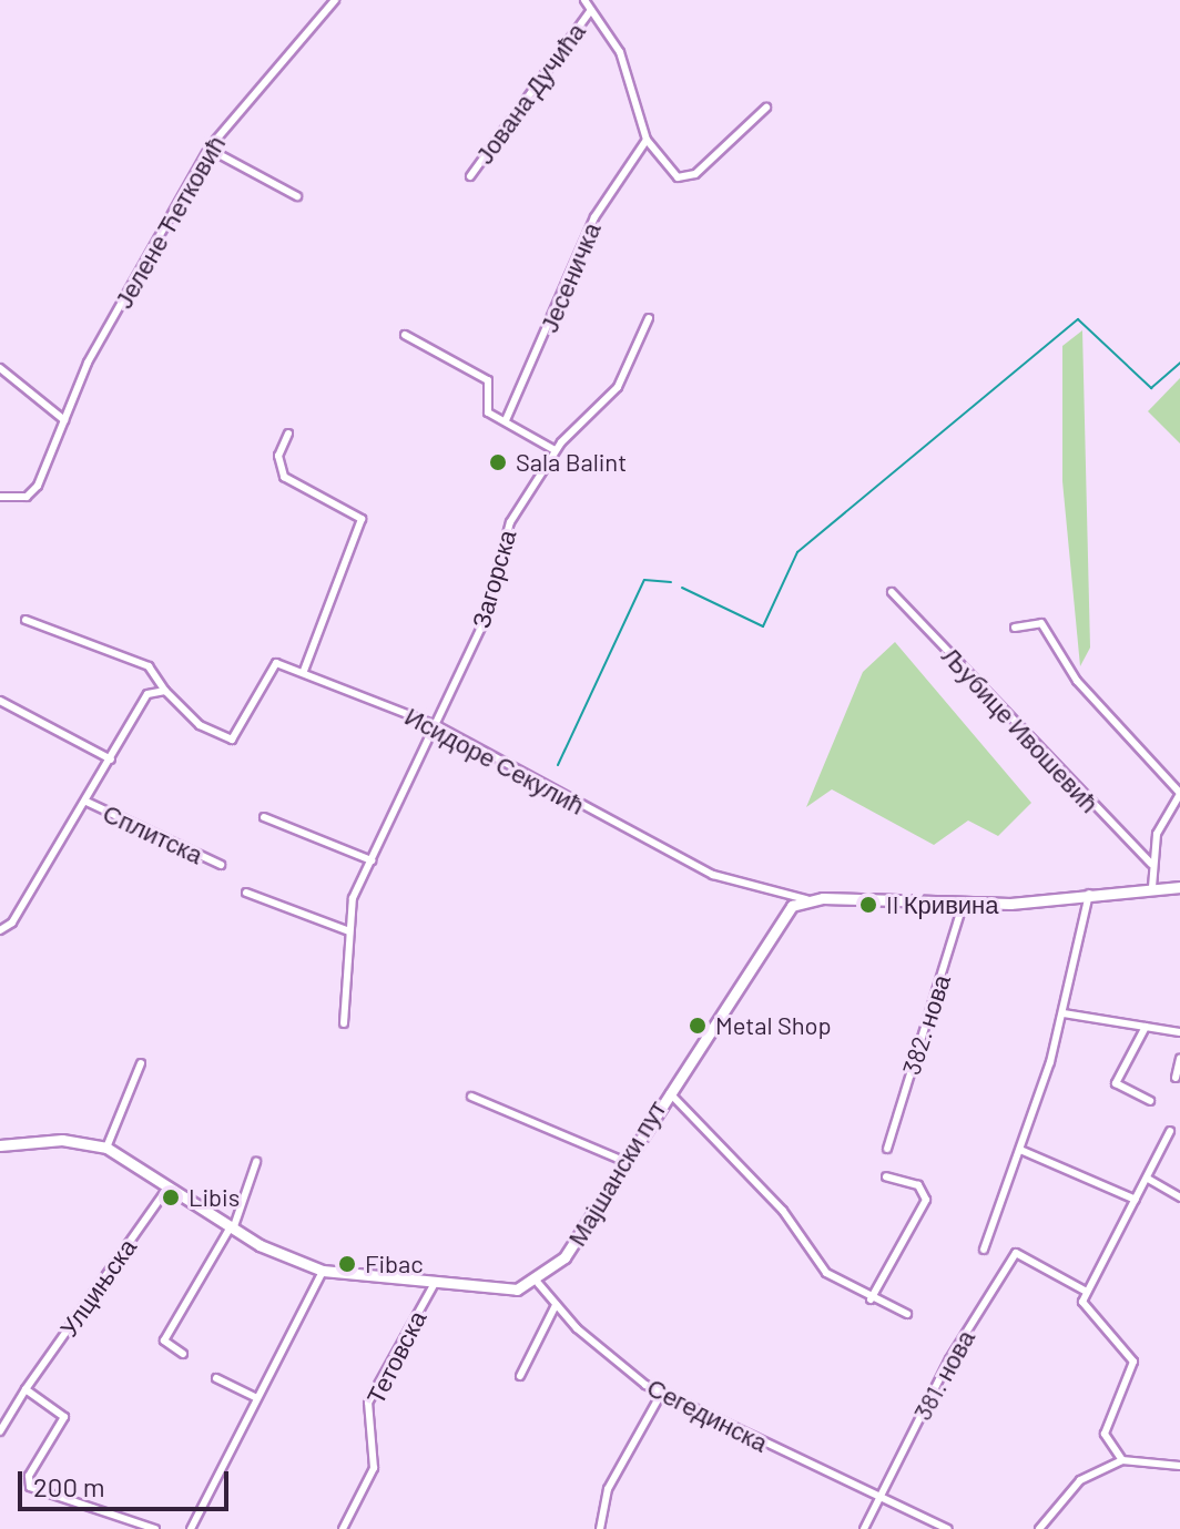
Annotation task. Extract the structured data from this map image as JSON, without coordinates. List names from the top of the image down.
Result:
{
  "streets": {
    "street": [
      "Јована Дучића",
      "Јелене Ћетковић",
      "Јесеничка",
      "Загорска",
      "Љубице Ивошевић",
      "Исидоре Секулић",
      "Сплитска",
      "382. нова",
      "Мајшански пут",
      "Улцињска",
      "Тетовска",
      "381. нова",
      "Сегединска"
    ]
  },
  "crossings": [
    ["Загорска", "Исидоре Секулић"],
    ["Исидоре Секулић", "Мајшански пут"],
    ["Мајшански пут", "Сегединска"],
    ["381. нова", "Сегединска"]
  ],
  "places": [
    "Sala Balint",
    "II Кривина",
    "Metal Shop",
    "Libis",
    "Fibac"
  ],
  "scale_bar": "200 m"
}
